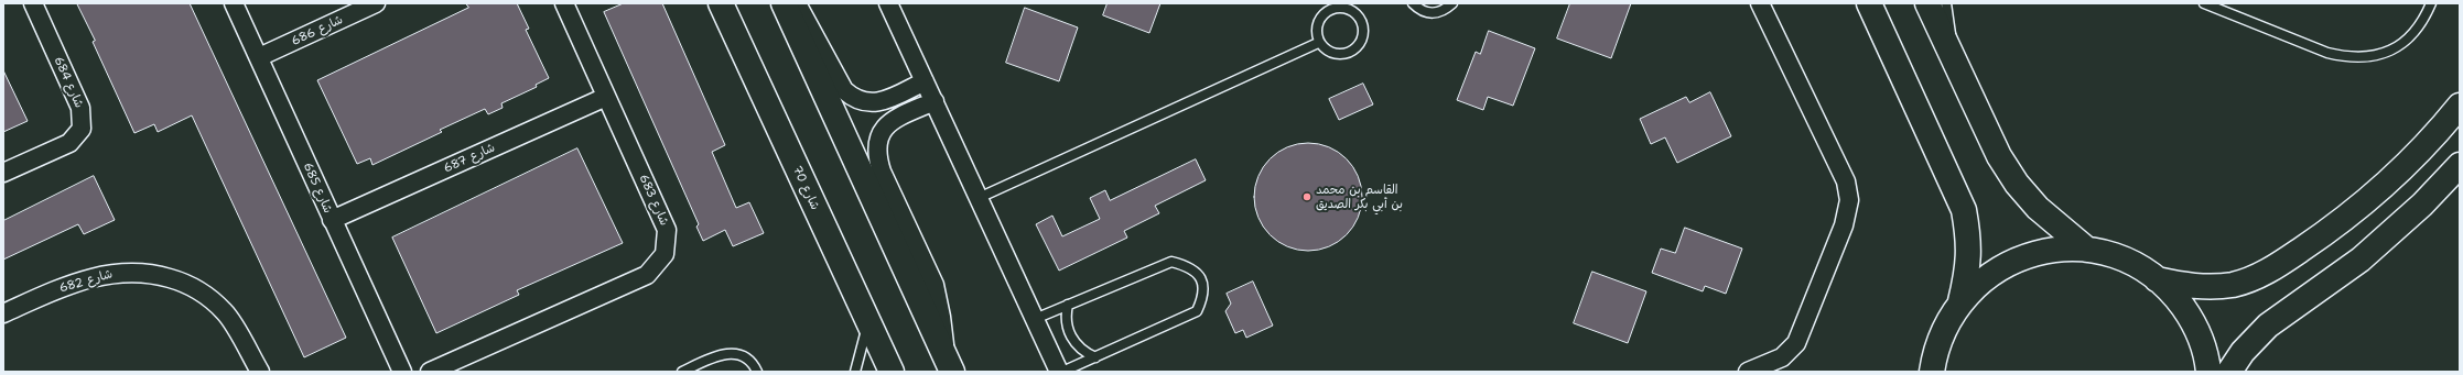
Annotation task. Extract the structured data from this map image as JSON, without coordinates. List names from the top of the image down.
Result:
{
  "streets": {
    "main road": ["شارع 70"],
    "street": [
      "شارع 686",
      "شارع 684",
      "شارع 687",
      "شارع 685",
      "شارع 683",
      "شارع 682"
    ]
  },
  "crossings": [
    ["شارع 686", "شارع 685"],
    ["شارع 687", "شارع 685"],
    ["شارع 687", "شارع 683"]
  ],
  "places": ["القاسم بن محمد بن أبي بكر الصديق"]
}
